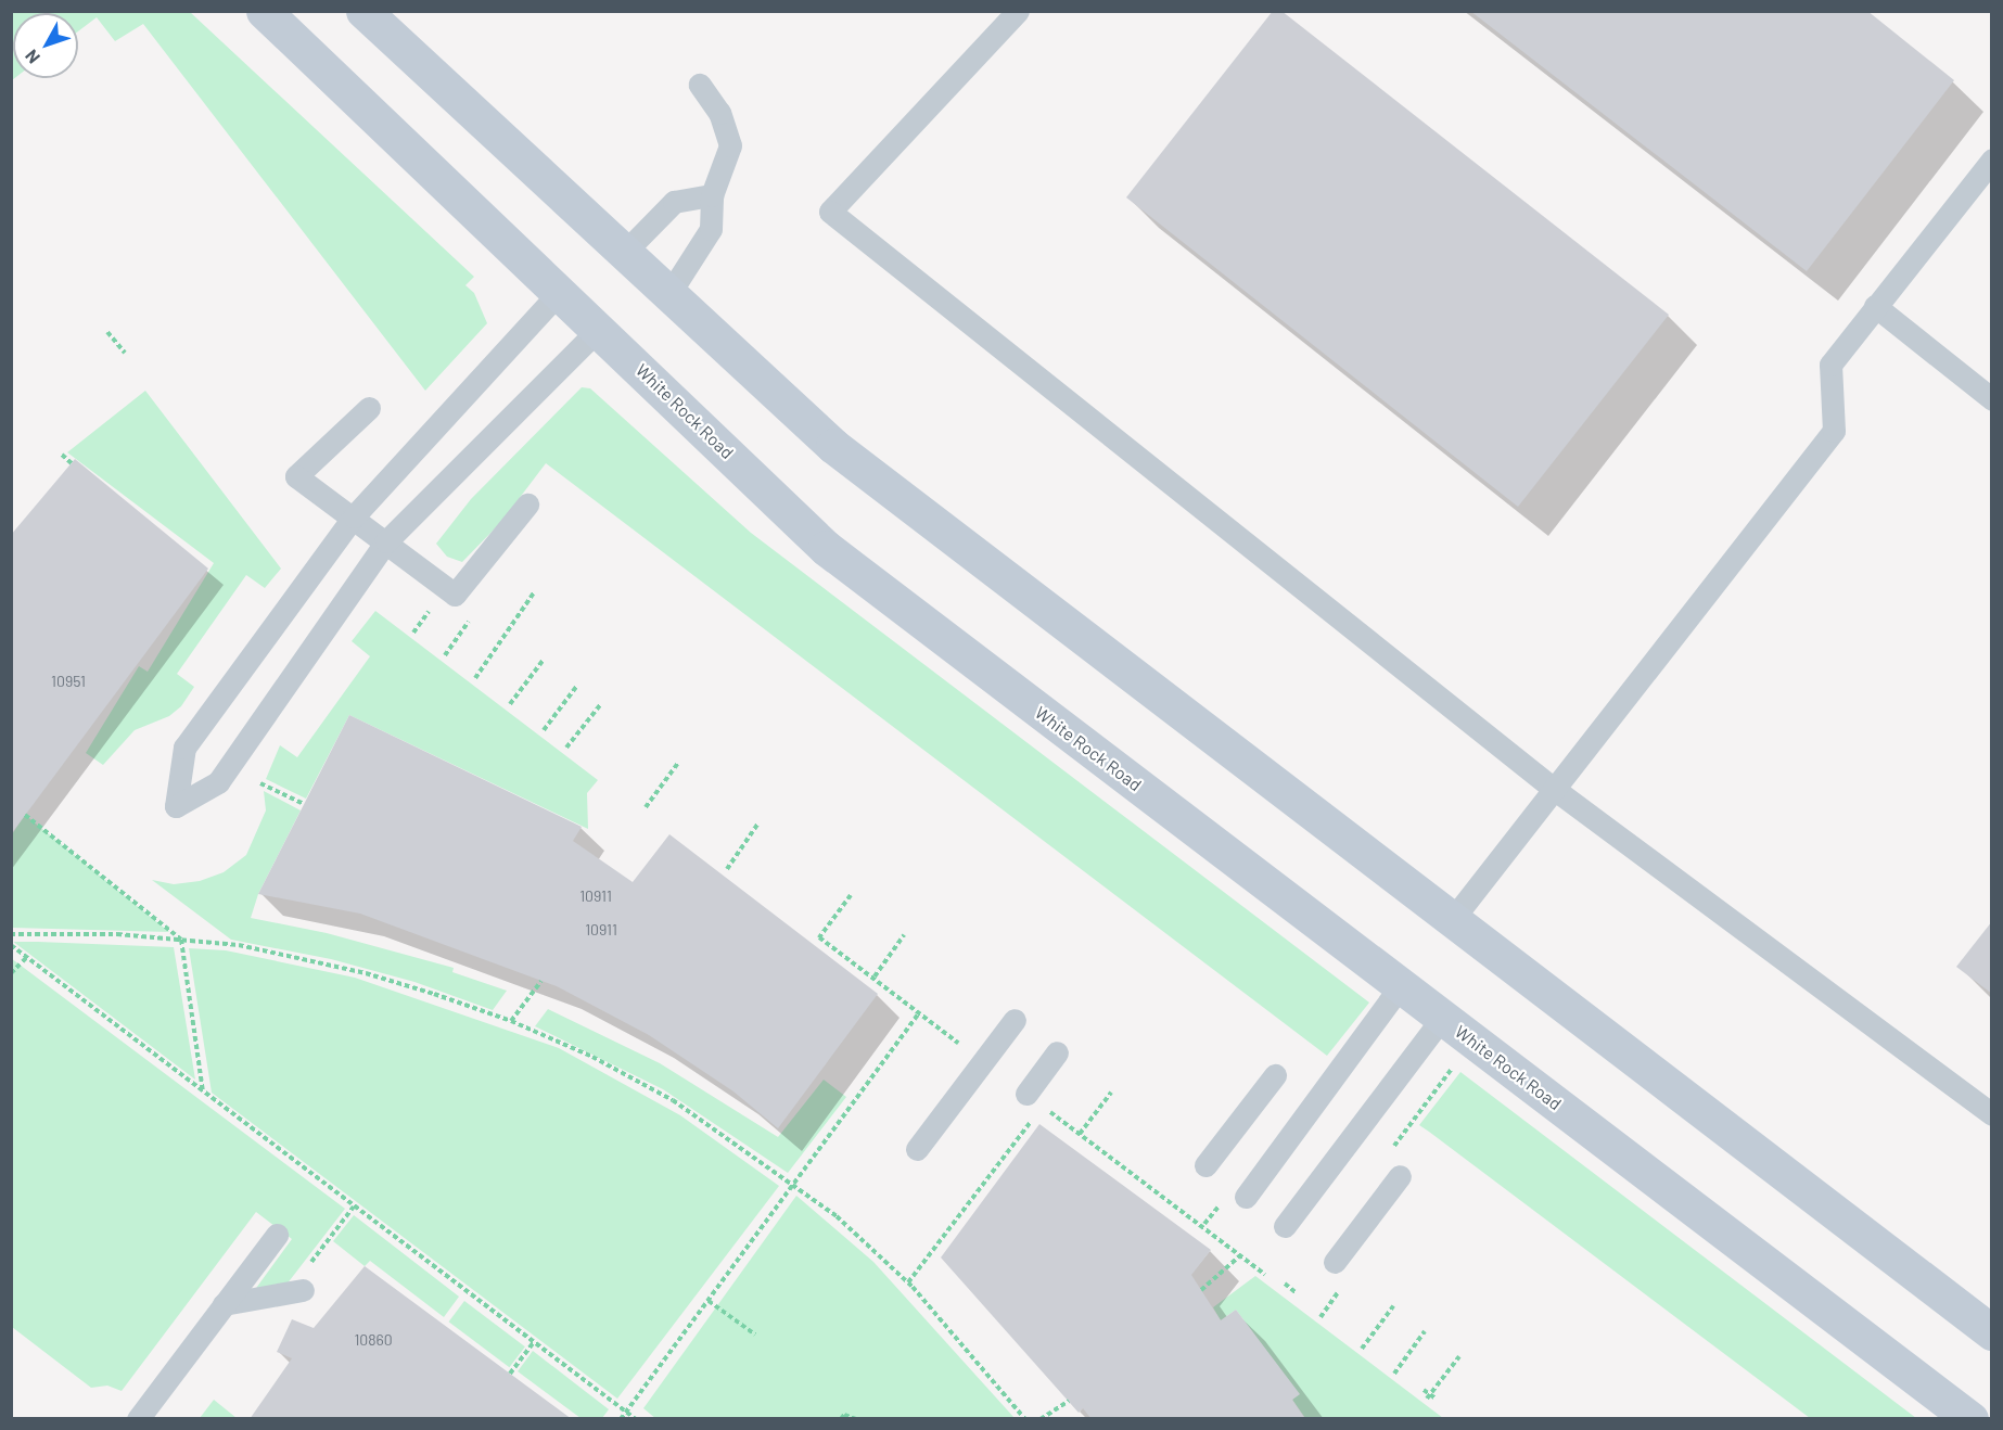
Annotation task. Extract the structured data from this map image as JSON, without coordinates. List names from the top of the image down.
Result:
{
  "streets": {
    "main road": ["White Rock Road"]
  },
  "house_numbers": [
    "10951",
    "10911",
    "10911",
    "10860"
  ],
  "north": "bottom left"
}
